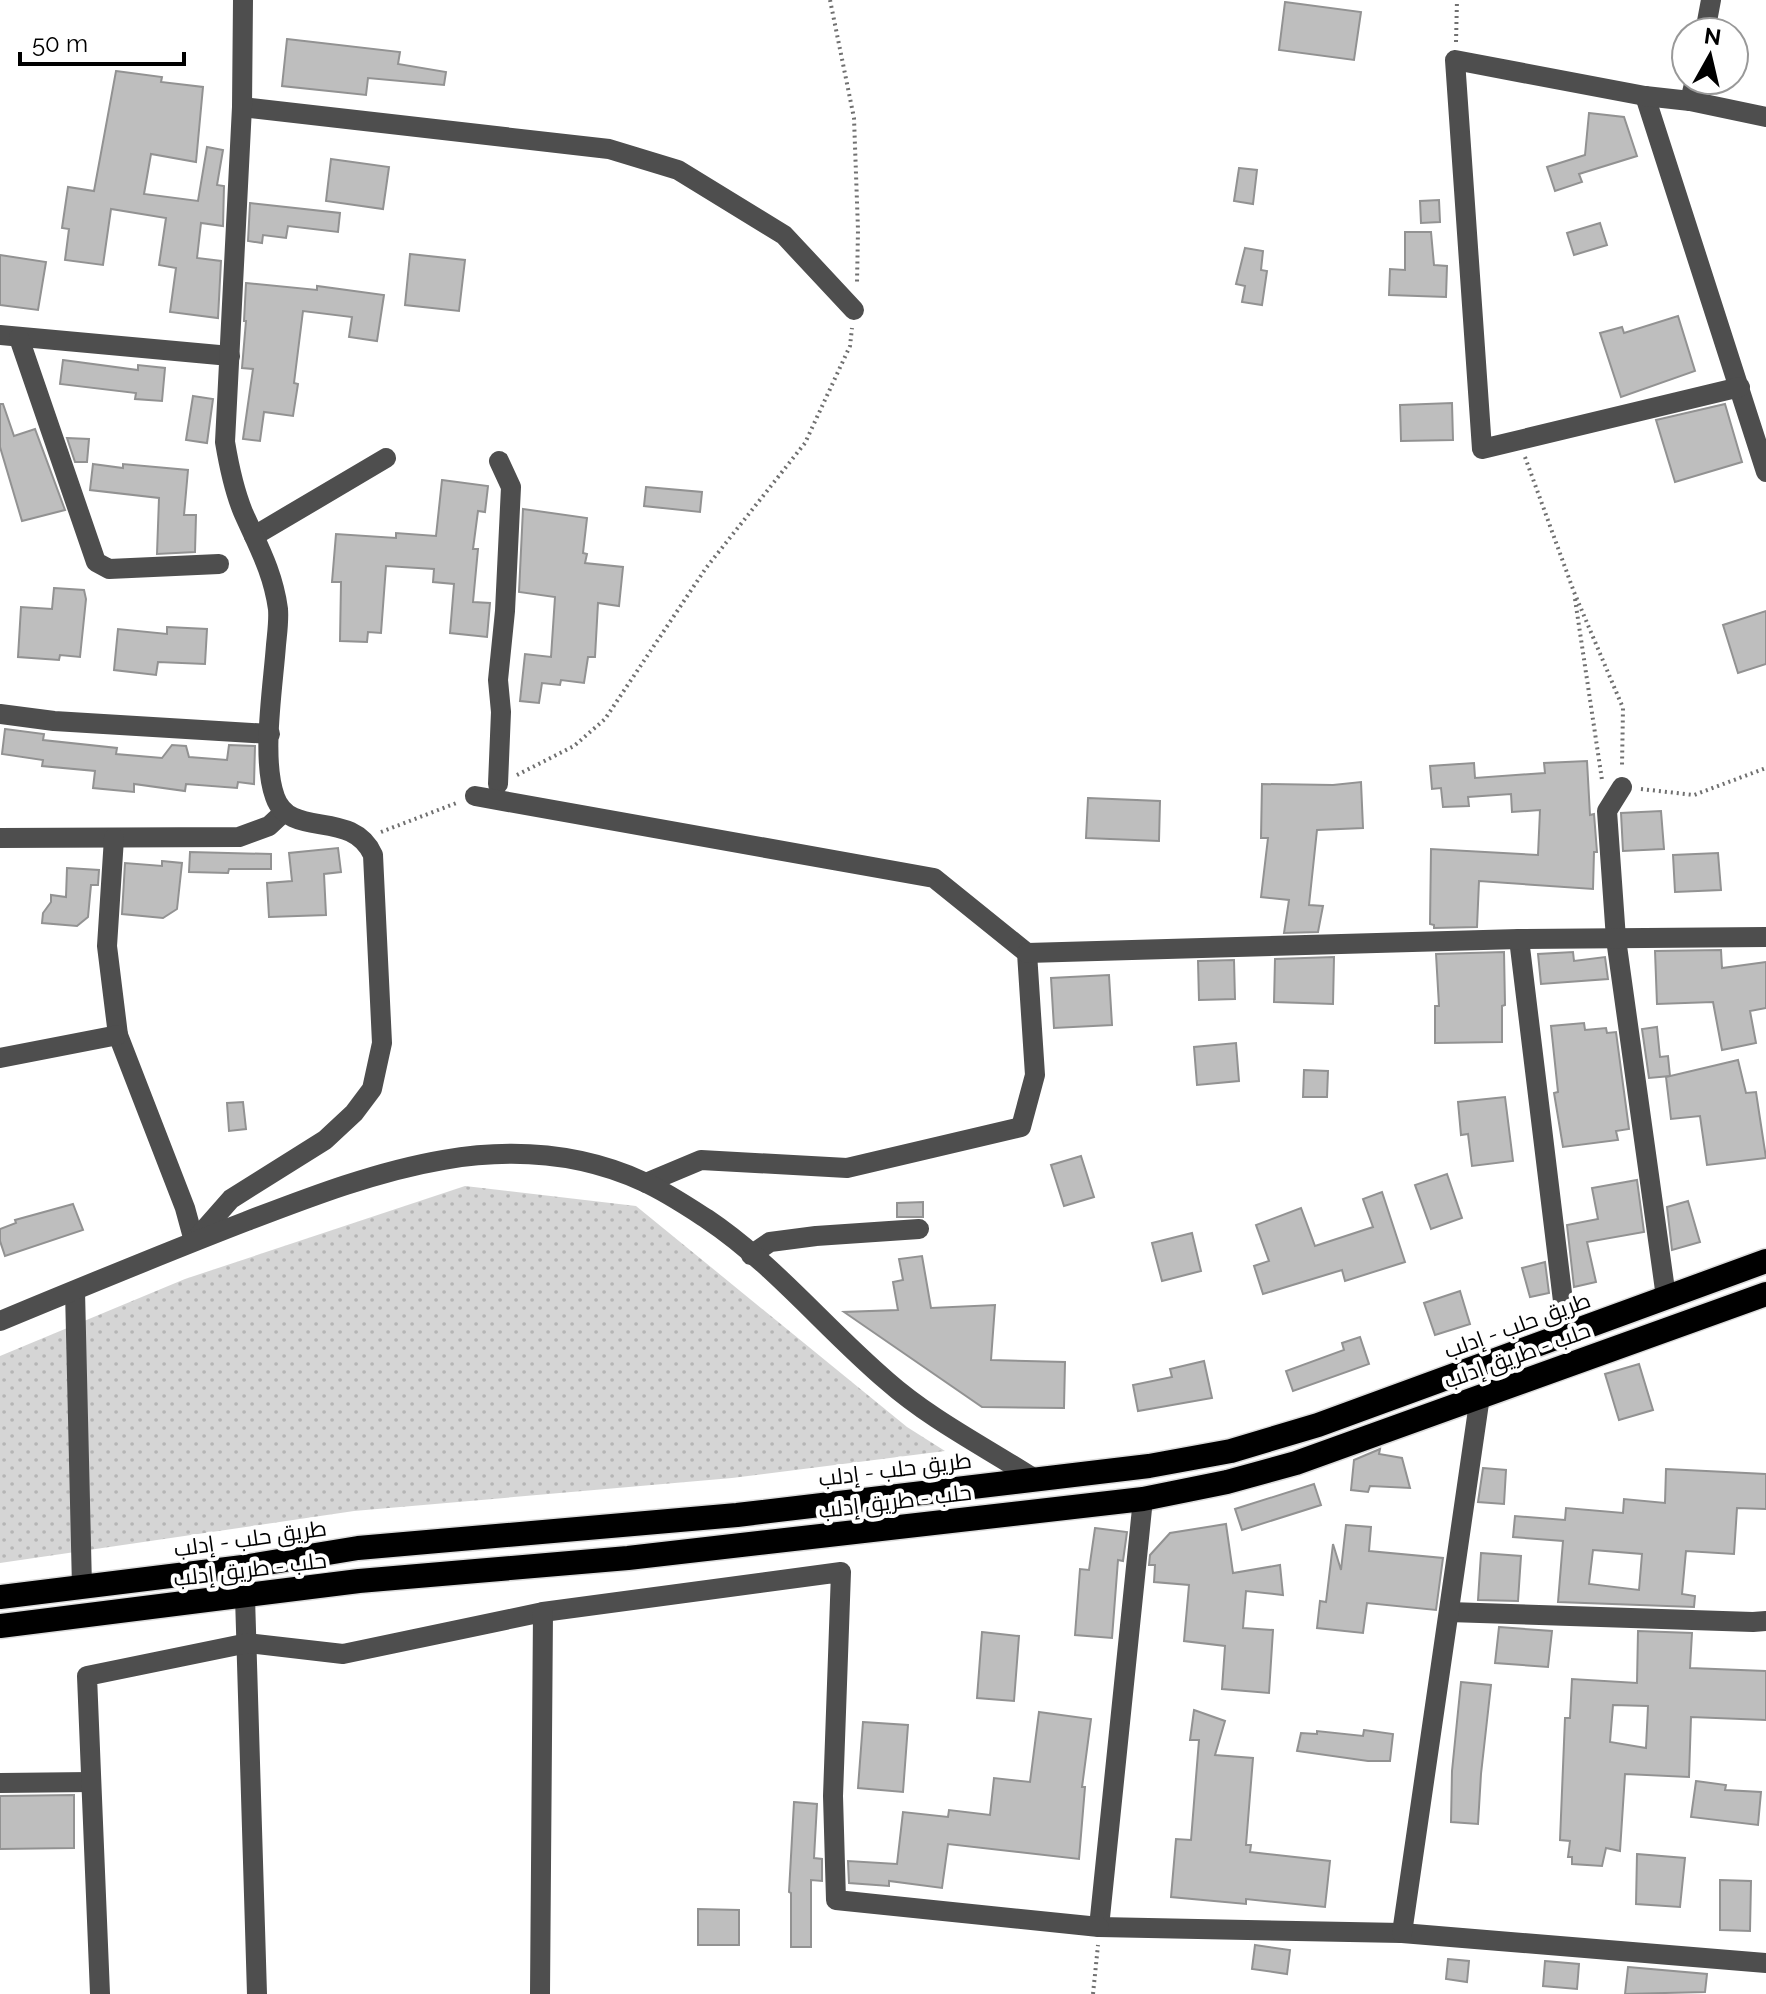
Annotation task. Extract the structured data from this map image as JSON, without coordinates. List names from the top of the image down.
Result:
{
  "streets": {
    "highway": ["طريق حلب - إدلب", "حلب - طريق إدلب"]
  },
  "scale_bar": "50 m",
  "north": "top"
}
